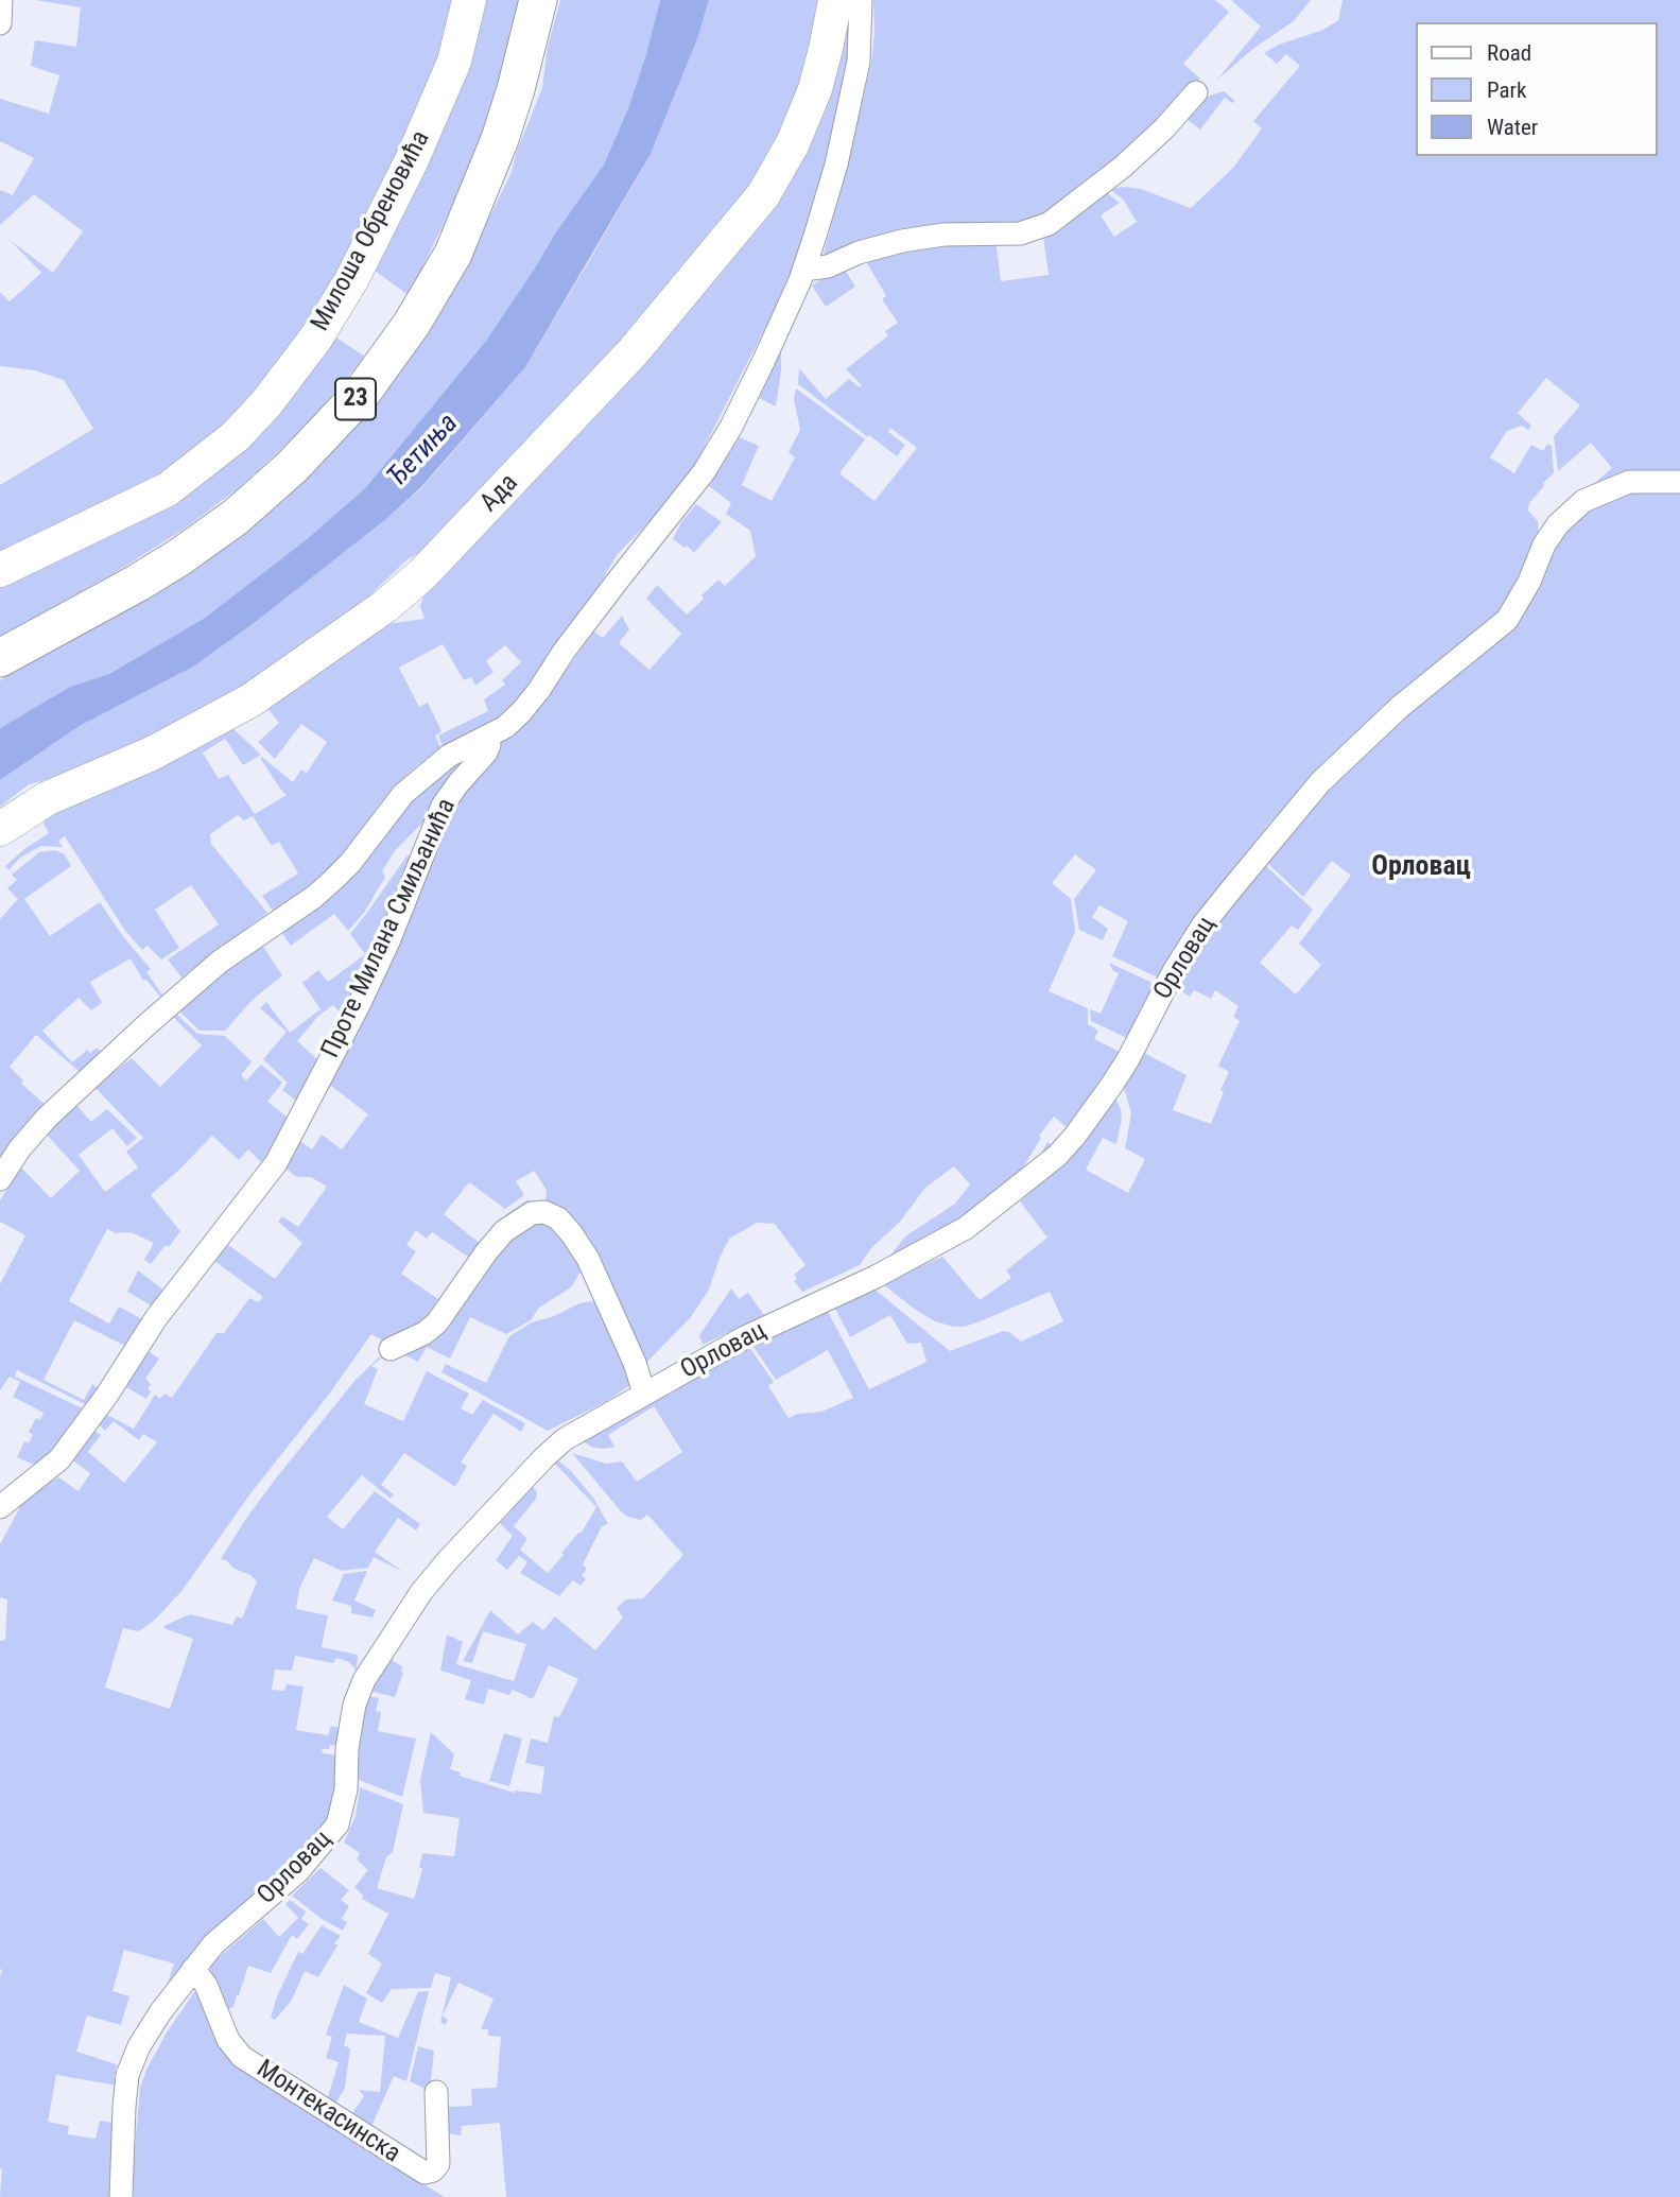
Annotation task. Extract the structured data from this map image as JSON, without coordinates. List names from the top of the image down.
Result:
{
  "streets": {
    "main road": ["23"],
    "street": [
      "Милоша Обреновића",
      "Ада",
      "Проте Милана Смиљанића",
      "Орловац",
      "Монтекасинска"
    ]
  },
  "crossings": [
    ["Орловац", "Монтекасинска"]
  ],
  "districts": ["Орловац"],
  "water": ["Ђетиња"],
  "legend": ["Road", "Park", "Water"]
}
